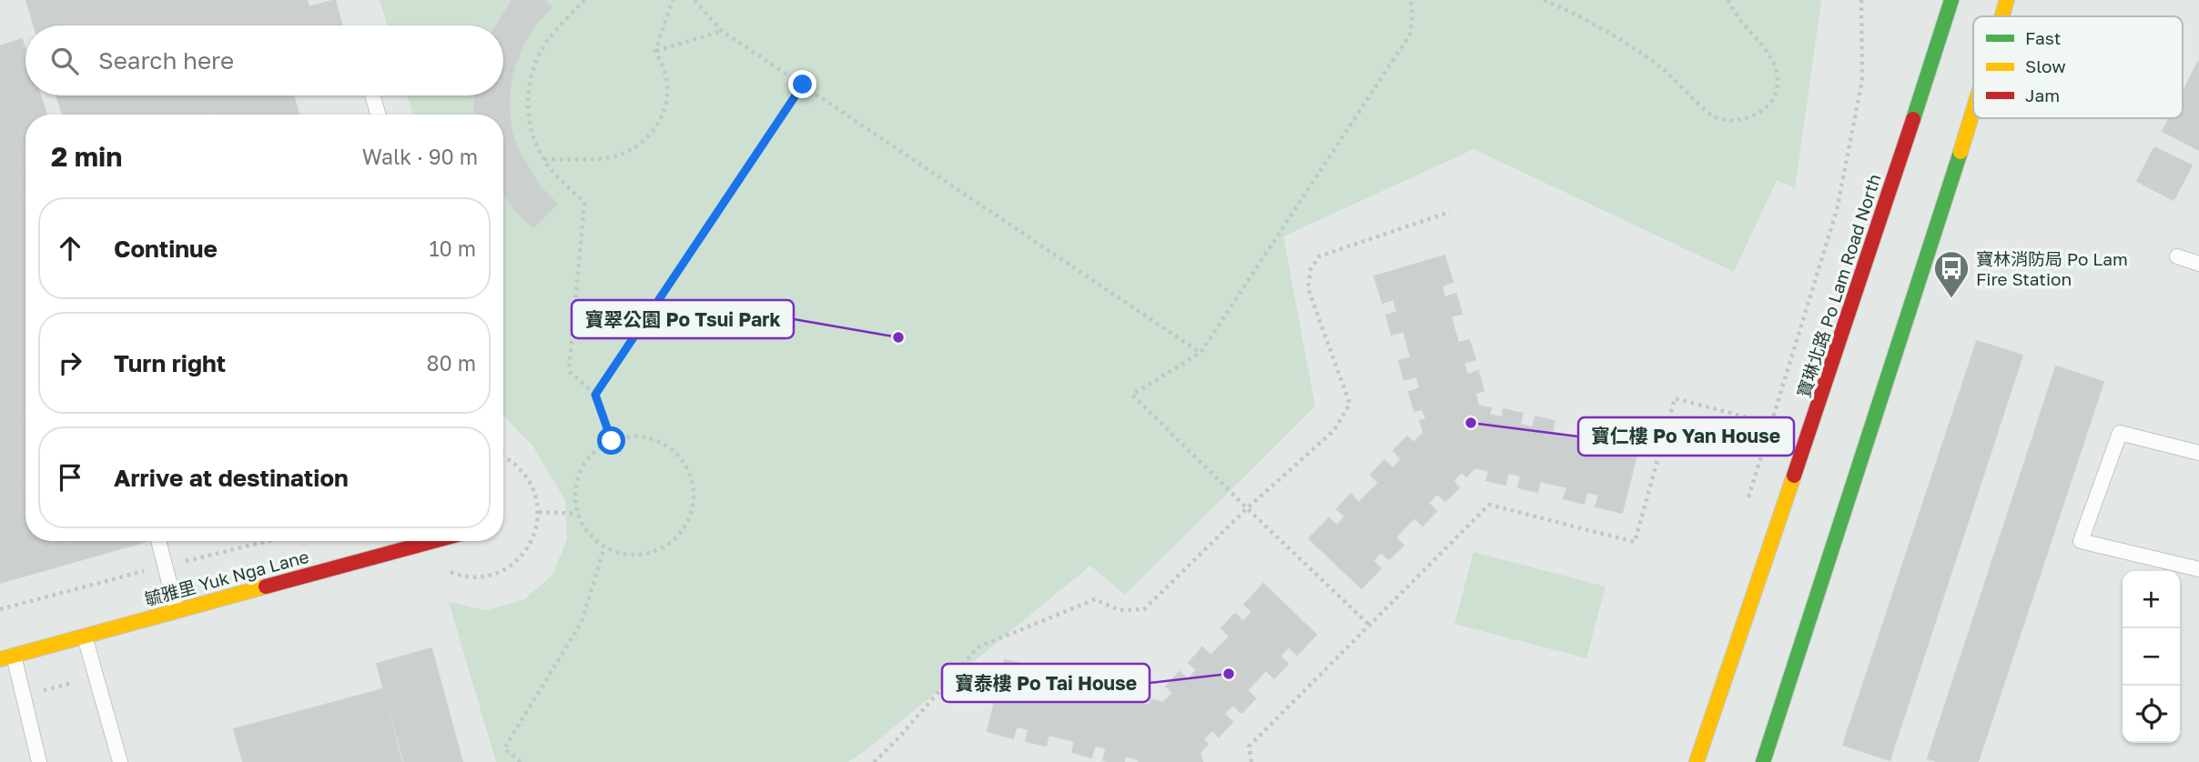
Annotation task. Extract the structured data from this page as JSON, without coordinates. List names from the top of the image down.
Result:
{
  "streets": {
    "main road": ["寶琳北路 Po Lam Road North", "毓雅里 Yuk Nga Lane"]
  },
  "places": {
    "bus stop": ["寶林消防局 Po Lam Fire Station"],
    "other": ["寶翠公園 Po Tsui Park", "寶仁樓 Po Yan House", "寶泰樓 Po Tai House"]
  },
  "legend": ["Fast", "Slow", "Jam"],
  "page": {
    "search": "Search here",
    "heading": ["2 min", "Walk · 90 m"],
    "list": [
      ["Continue", "10 m"],
      ["Turn right", "80 m"],
      "Arrive at destination"
    ],
    "map_buttons": ["+", "−"]
  }
}
